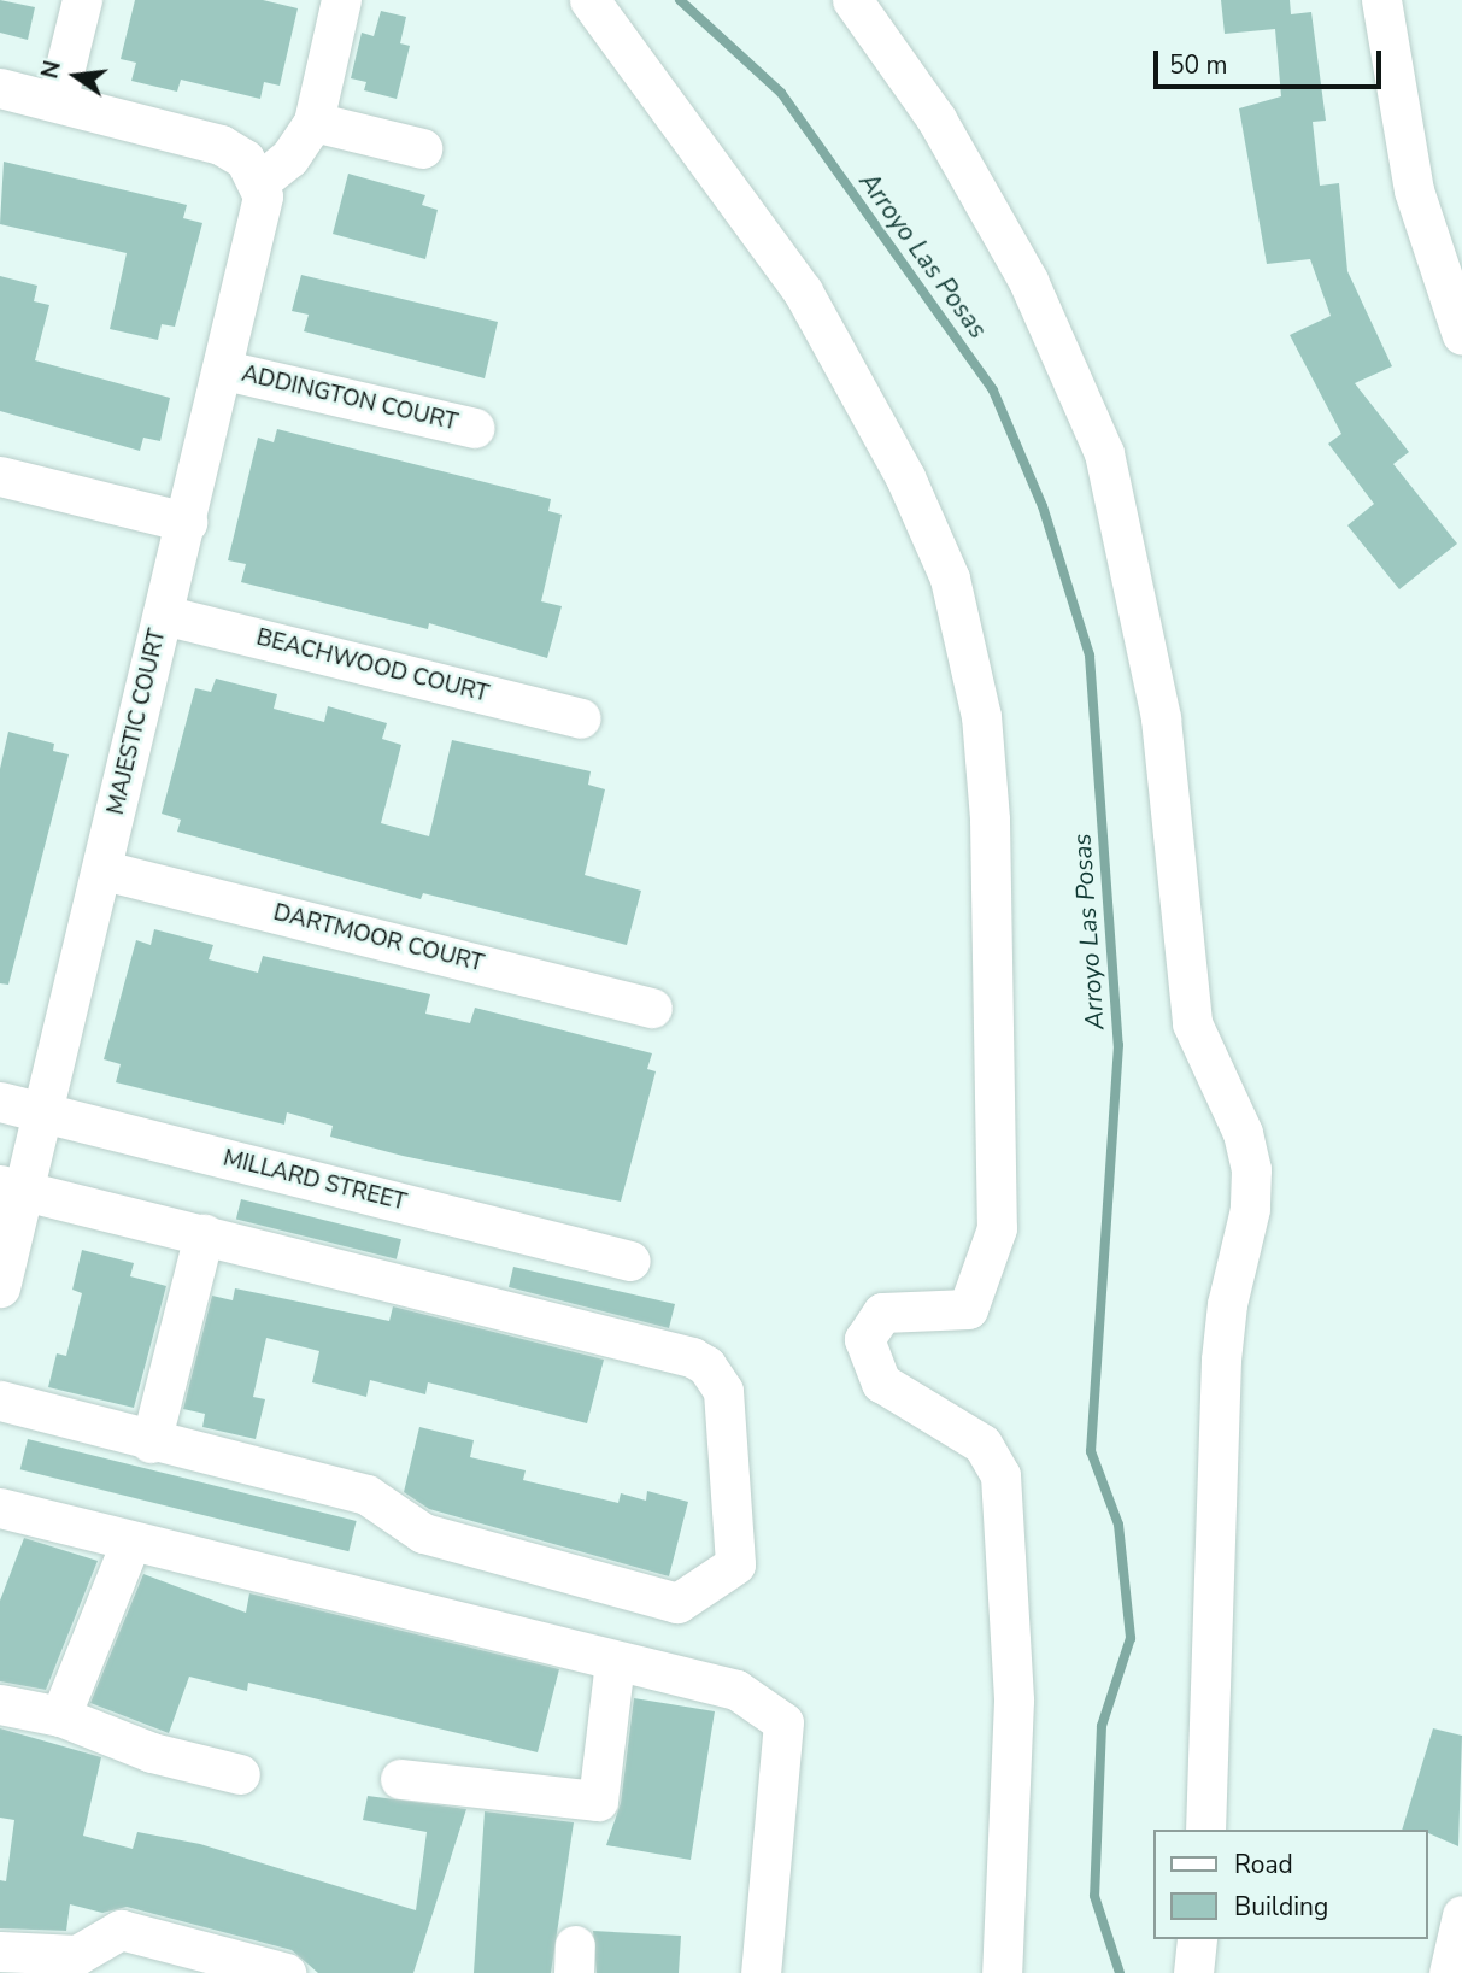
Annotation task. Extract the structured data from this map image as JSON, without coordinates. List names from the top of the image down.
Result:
{
  "streets": {
    "street": [
      "ADDINGTON COURT",
      "BEACHWOOD COURT",
      "MAJESTIC COURT",
      "DARTMOOR COURT",
      "MILLARD STREET"
    ]
  },
  "crossings": [
    ["ADDINGTON COURT", "MAJESTIC COURT"],
    ["BEACHWOOD COURT", "MAJESTIC COURT"],
    ["MAJESTIC COURT", "DARTMOOR COURT"],
    ["MAJESTIC COURT", "MILLARD STREET"]
  ],
  "water": ["Arroyo Las Posas"],
  "legend": ["Road", "Building"],
  "scale_bar": "50 m",
  "north": "left"
}
